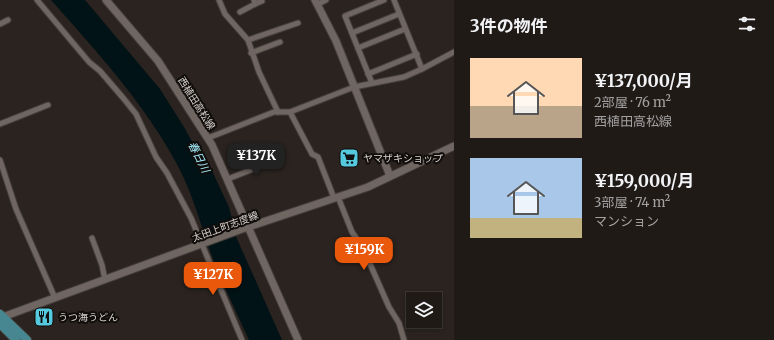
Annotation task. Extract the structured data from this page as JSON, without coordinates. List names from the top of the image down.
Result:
{
  "streets": {
    "main road": ["西植田高松線", "太田上町志度線"]
  },
  "crossings": [
    ["西植田高松線", "太田上町志度線"]
  ],
  "water": ["春日川"],
  "places": {
    "supermarket": ["ヤマザキショップ"],
    "restaurant": ["うつ海うどん"]
  },
  "page": {
    "heading": "3件の物件",
    "list": [
      {
        "name": "¥137,000/月",
        "note": "2部屋 · 76 m² · 西植田高松線"
      },
      {
        "name": "¥159,000/月",
        "note": "3部屋 · 74 m² · マンション"
      }
    ],
    "price": ["¥137K", "¥159K", "¥127K"]
  }
}
